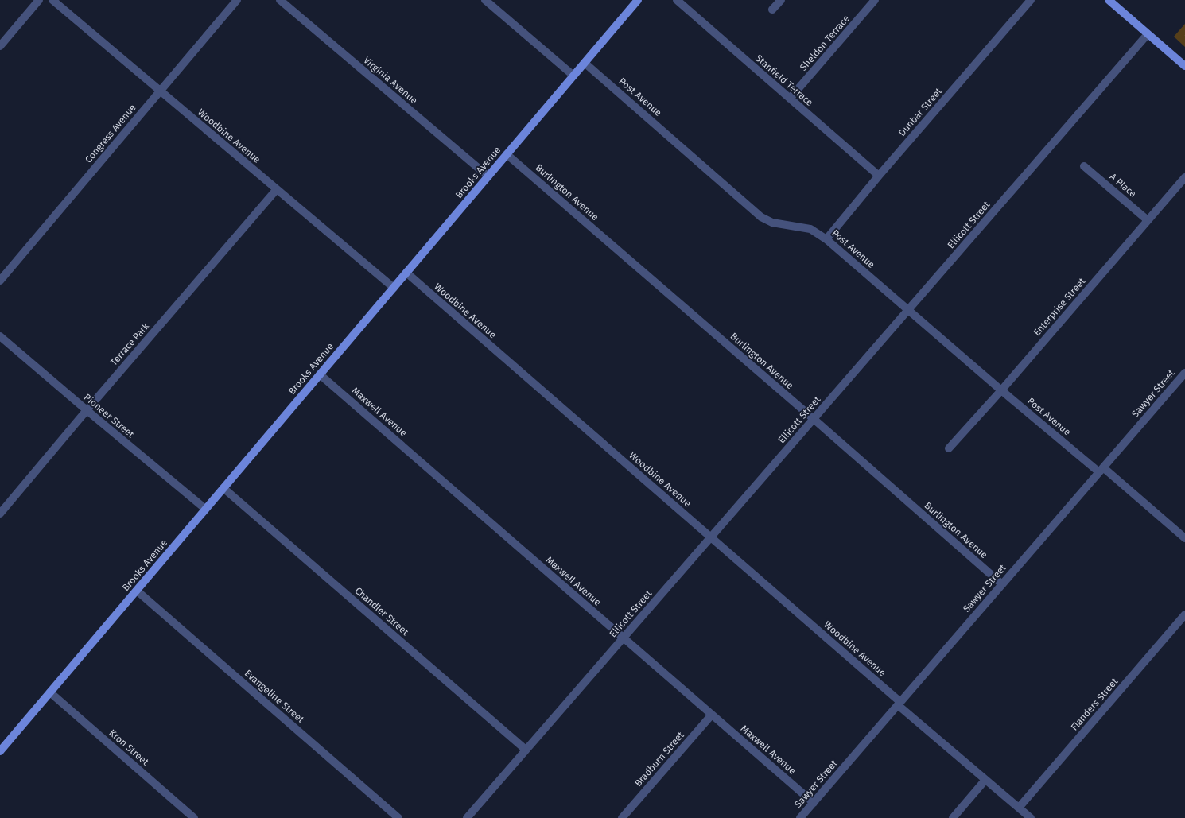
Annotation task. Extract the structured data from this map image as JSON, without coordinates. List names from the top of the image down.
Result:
{
  "streets": {
    "main road": ["Brooks Avenue"],
    "street": [
      "Sheldon Terrace",
      "Virginia Avenue",
      "Stanfield Terrace",
      "Post Avenue",
      "Dunbar Street",
      "Congress Avenue",
      "Woodbine Avenue",
      "A Place",
      "Burlington Avenue",
      "Ellicott Street",
      "Enterprise Street",
      "Terrace Park",
      "Sawyer Street",
      "Maxwell Avenue",
      "Pioneer Street",
      "Chandler Street",
      "Evangeline Street",
      "Flanders Street",
      "Kron Street",
      "Bradburn Street"
    ]
  },
  "crossings": [
    ["Sheldon Terrace", "Stanfield Terrace"],
    ["Virginia Avenue", "Brooks Avenue"],
    ["Stanfield Terrace", "Dunbar Street"],
    ["Post Avenue", "Dunbar Street"],
    ["Post Avenue", "Brooks Avenue"],
    ["Post Avenue", "Ellicott Street"],
    ["Post Avenue", "Enterprise Street"],
    ["Post Avenue", "Sawyer Street"],
    ["Congress Avenue", "Woodbine Avenue"],
    ["Woodbine Avenue", "Brooks Avenue"],
    ["Woodbine Avenue", "Ellicott Street"],
    ["Woodbine Avenue", "Terrace Park"],
    ["Woodbine Avenue", "Sawyer Street"],
    ["Woodbine Avenue", "Flanders Street"],
    ["Brooks Avenue", "Burlington Avenue"],
    ["Brooks Avenue", "Maxwell Avenue"],
    ["Brooks Avenue", "Pioneer Street"],
    ["Brooks Avenue", "Chandler Street"],
    ["Brooks Avenue", "Evangeline Street"],
    ["Brooks Avenue", "Kron Street"],
    ["A Place", "Enterprise Street"],
    ["Burlington Avenue", "Ellicott Street"],
    ["Burlington Avenue", "Sawyer Street"],
    ["Ellicott Street", "Maxwell Avenue"],
    ["Ellicott Street", "Chandler Street"],
    ["Terrace Park", "Pioneer Street"],
    ["Sawyer Street", "Maxwell Avenue"],
    ["Maxwell Avenue", "Bradburn Street"]
  ]
}
